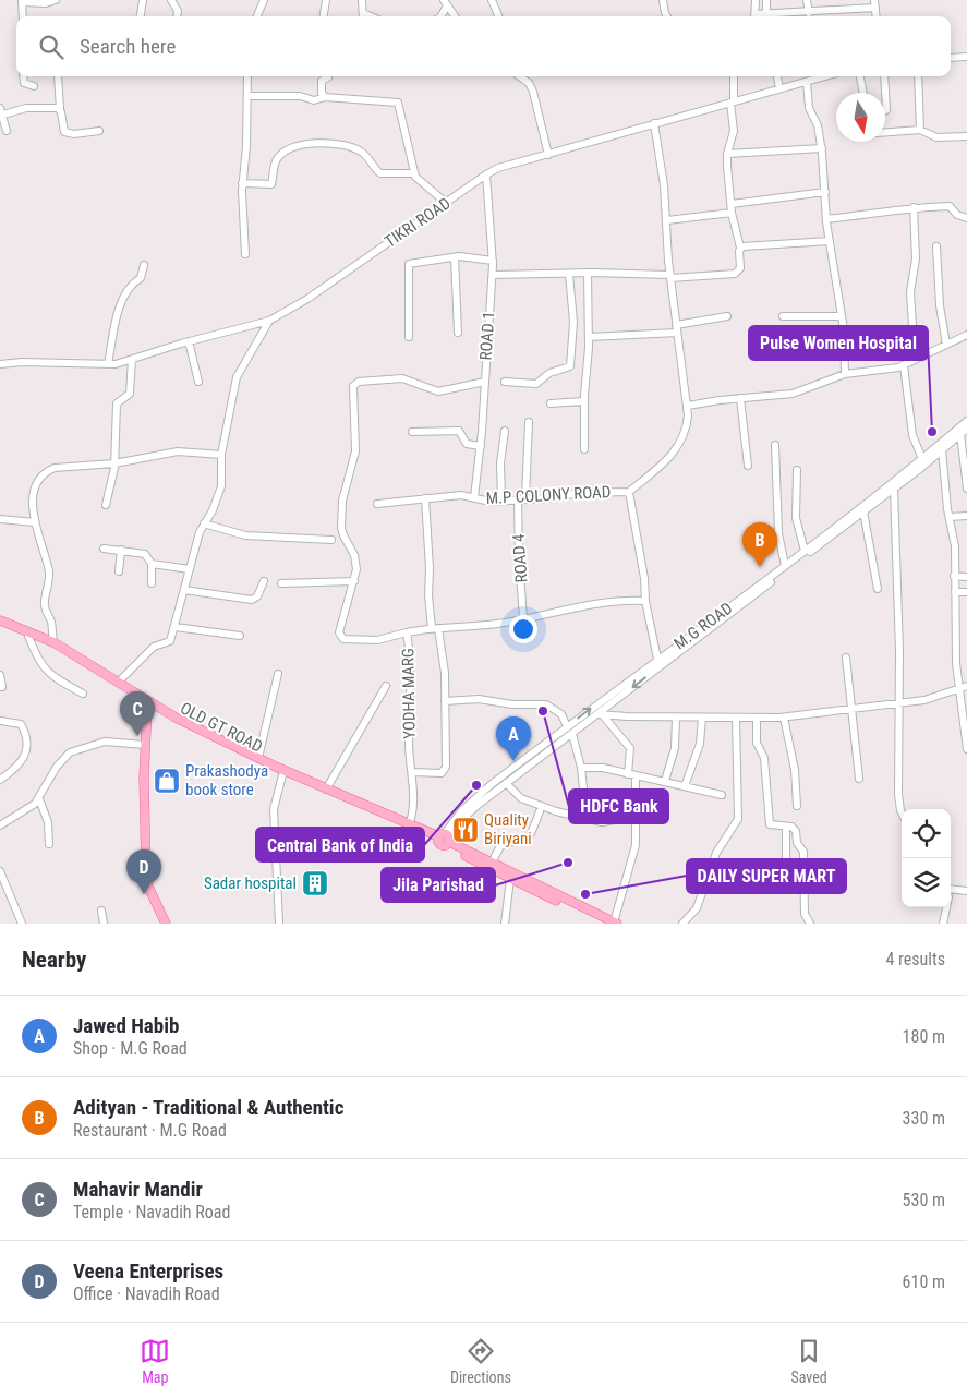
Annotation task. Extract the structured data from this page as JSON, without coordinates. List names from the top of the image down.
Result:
{
  "streets": {
    "main road": ["OLD GT ROAD"],
    "street": [
      "TIKRI ROAD",
      "ROAD 1",
      "M.P COLONY ROAD",
      "ROAD 4",
      "M.G ROAD",
      "YODHA MARG"
    ]
  },
  "crossings": [
    ["TIKRI ROAD", "ROAD 1"],
    ["ROAD 1", "M.P COLONY ROAD"],
    ["ROAD 1", "YODHA MARG"],
    ["M.P COLONY ROAD", "ROAD 4"],
    ["M.P COLONY ROAD", "M.G ROAD"],
    ["M.G ROAD", "OLD GT ROAD"],
    ["YODHA MARG", "OLD GT ROAD"]
  ],
  "places": {
    "other": [
      "Pulse Women Hospital",
      "HDFC Bank",
      "Central Bank of India",
      "Jila Parishad",
      "DAILY SUPER MART"
    ],
    "shop": ["Prakashodya book store"],
    "restaurant": ["Quality Biriyani"],
    "building": ["Sadar hospital"]
  },
  "north": "bottom",
  "page": {
    "search": "Search here",
    "pins": [
      "B",
      "C",
      "A",
      "D"
    ],
    "heading": ["Nearby", "4 results"],
    "list": [
      {
        "mark": "A",
        "name": "Jawed Habib",
        "note": "Shop · M.G Road",
        "value": "180 m"
      },
      {
        "mark": "B",
        "name": "Adityan - Traditional & Authentic",
        "note": "Restaurant · M.G Road",
        "value": "330 m"
      },
      {
        "mark": "C",
        "name": "Mahavir Mandir",
        "note": "Temple · Navadih Road",
        "value": "530 m"
      },
      {
        "mark": "D",
        "name": "Veena Enterprises",
        "note": "Office · Navadih Road",
        "value": "610 m"
      }
    ],
    "nav": ["Map", "Directions", "Saved"]
  }
}
